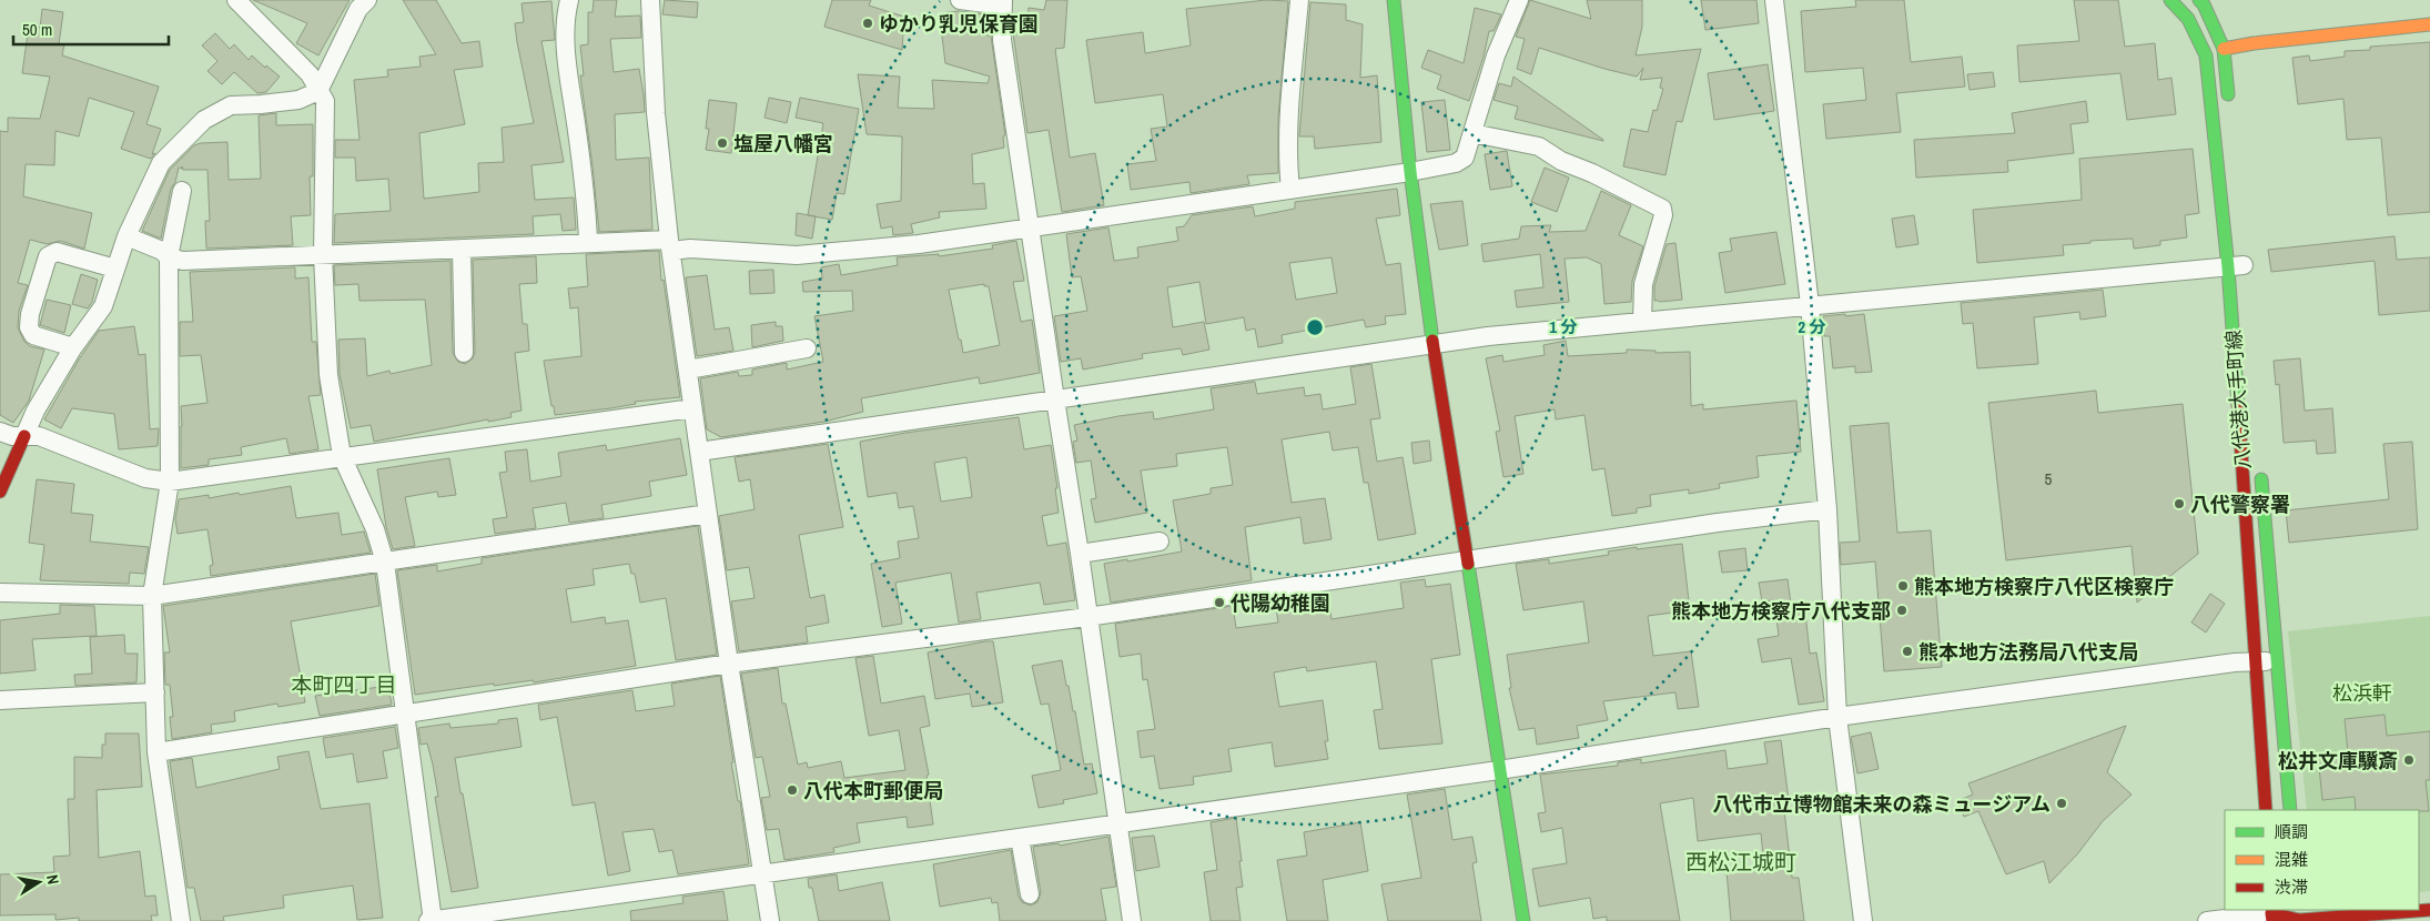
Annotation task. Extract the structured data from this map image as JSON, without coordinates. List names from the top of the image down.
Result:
{
  "streets": {
    "main road": ["八代港大手町線"]
  },
  "districts": ["本町四丁目", "西松江城町"],
  "parks": ["松浜軒"],
  "places": [
    "ゆかり乳児保育園",
    "塩屋八幡宮",
    "八代警察署",
    "熊本地方検察庁八代区検察庁",
    "代陽幼稚園",
    "熊本地方検察庁八代支部",
    "熊本地方法務局八代支局",
    "松井文庫驥斎",
    "八代本町郵便局",
    "八代市立博物館未来の森ミュージアム"
  ],
  "house_numbers": ["5"],
  "legend": ["順調", "混雑", "渋滞"],
  "scale_bar": "50 m",
  "north": "right",
  "rings": ["1 分", "2 分"]
}
